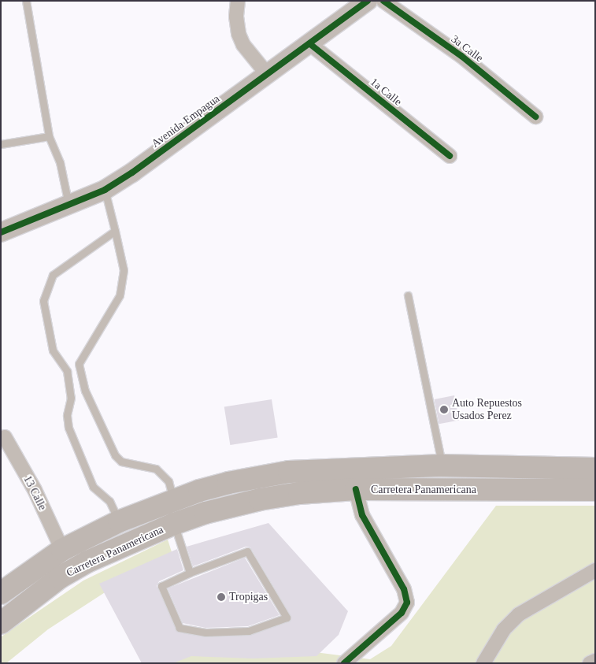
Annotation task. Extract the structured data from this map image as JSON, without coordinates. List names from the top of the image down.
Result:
{
  "streets": {
    "highway": ["Carretera Panamericana"],
    "street": [
      "3a Calle",
      "1a Calle",
      "Avenida Empagua",
      "13 Calle"
    ]
  },
  "crossings": [
    ["1a Calle", "Avenida Empagua"],
    ["Carretera Panamericana", "13 Calle"]
  ],
  "places": ["Auto Repuestos Usados Perez", "Tropigas"]
}
